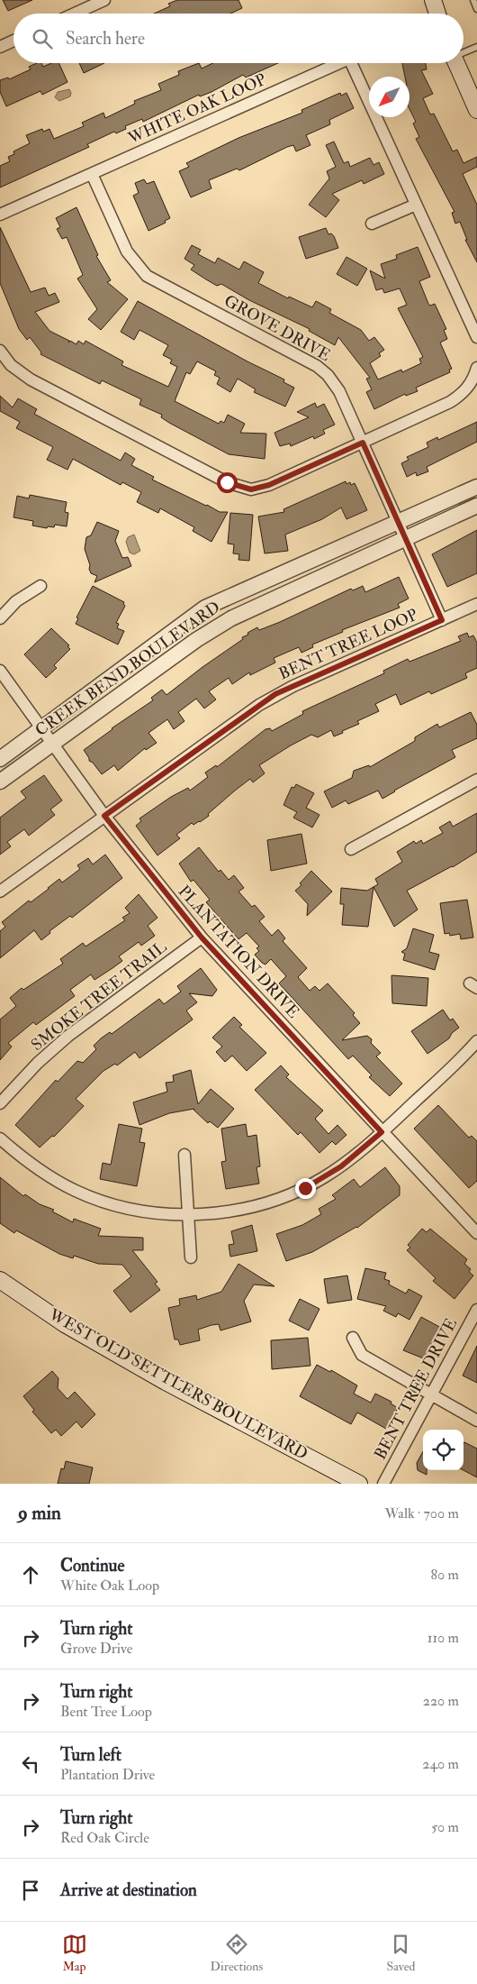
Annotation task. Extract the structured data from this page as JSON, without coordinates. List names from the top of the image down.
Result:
{
  "streets": {
    "main road": ["WEST OLD SETTLERS BOULEVARD"],
    "street": [
      "WHITE OAK LOOP",
      "GROVE DRIVE",
      "BENT TREE LOOP",
      "CREEK BEND BOULEVARD",
      "PLANTATION DRIVE",
      "SMOKE TREE TRAIL",
      "BENT TREE DRIVE"
    ]
  },
  "crossings": [
    ["WHITE OAK LOOP", "GROVE DRIVE"],
    ["GROVE DRIVE", "BENT TREE LOOP"],
    ["GROVE DRIVE", "CREEK BEND BOULEVARD"],
    ["BENT TREE LOOP", "PLANTATION DRIVE"],
    ["CREEK BEND BOULEVARD", "PLANTATION DRIVE"],
    ["PLANTATION DRIVE", "SMOKE TREE TRAIL"]
  ],
  "north": "bottom left",
  "page": {
    "search": "Search here",
    "heading": ["9 min", "Walk · 700 m"],
    "list": [
      ["Continue", "White Oak Loop", "80 m"],
      ["Turn right", "Grove Drive", "110 m"],
      ["Turn right", "Bent Tree Loop", "220 m"],
      ["Turn left", "Plantation Drive", "240 m"],
      ["Turn right", "Red Oak Circle", "50 m"],
      "Arrive at destination"
    ],
    "nav": ["Map", "Directions", "Saved"]
  }
}
